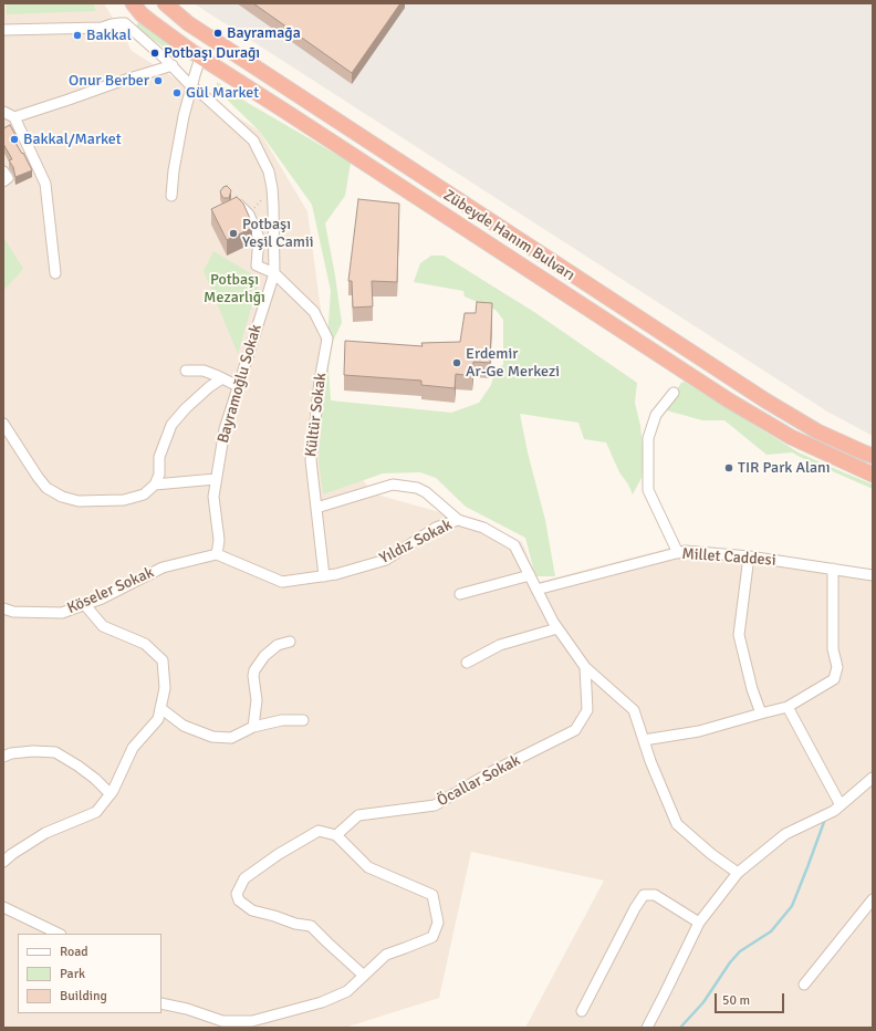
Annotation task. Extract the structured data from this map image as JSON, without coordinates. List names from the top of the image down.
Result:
{
  "streets": {
    "highway": ["Zübeyde Hanım Bulvarı"],
    "street": [
      "Bayramoğlu Sokak",
      "Kültür Sokak",
      "Yıldız Sokak",
      "Millet Caddesi",
      "Köseler Sokak",
      "Öcallar Sokak"
    ]
  },
  "crossings": [
    ["Bayramoğlu Sokak", "Kültür Sokak"],
    ["Bayramoğlu Sokak", "Yıldız Sokak"],
    ["Bayramoğlu Sokak", "Köseler Sokak"],
    ["Kültür Sokak", "Yıldız Sokak"],
    ["Yıldız Sokak", "Millet Caddesi"],
    ["Yıldız Sokak", "Köseler Sokak"]
  ],
  "parks": ["Potbaşı Mezarlığı"],
  "places": [
    "Bayramağa",
    "Bakkal",
    "Potbaşı Durağı",
    "Onur Berber",
    "Gül Market",
    "Bakkal/Market",
    "Potbaşı Yeşil Camii",
    "Erdemir Ar-Ge Merkezi",
    "TIR Park Alanı"
  ],
  "legend": ["Road", "Park", "Building"],
  "scale_bar": "50 m"
}
